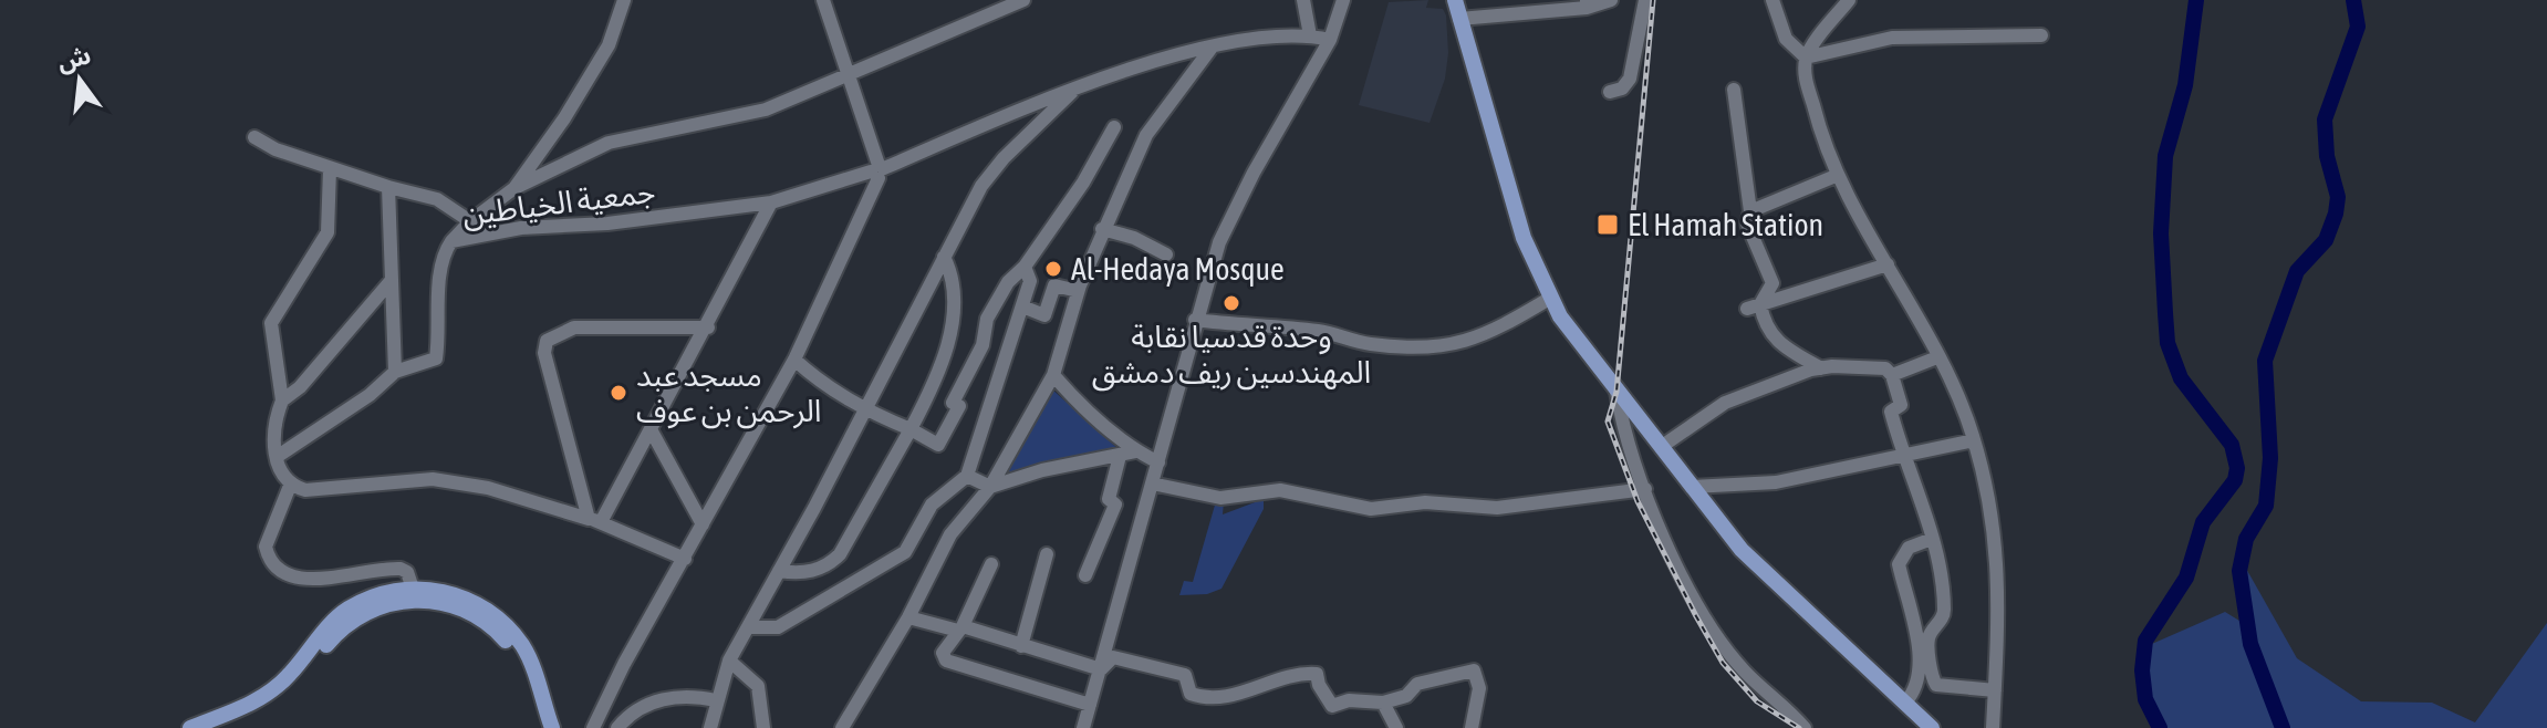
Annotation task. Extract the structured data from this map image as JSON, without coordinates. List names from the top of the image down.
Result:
{
  "streets": {
    "street": ["جمعية الخياطين"]
  },
  "places": {
    "transit": ["El Hamah Station"],
    "other": ["Al-Hedaya Mosque", "وحدة قدسيا نقابة المهندسين ريف دمشق", "مسجد عبد الرحمن بن عوف"]
  },
  "north": "top"
}
